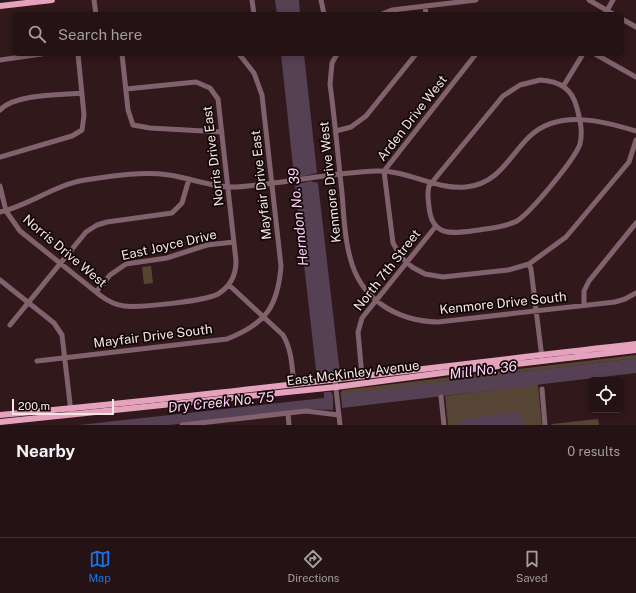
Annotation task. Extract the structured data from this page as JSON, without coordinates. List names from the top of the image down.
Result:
{
  "streets": {
    "main road": ["East McKinley Avenue"],
    "street": [
      "Arden Drive West",
      "Norris Drive East",
      "Kenmore Drive West",
      "Mayfair Drive East",
      "East Joyce Drive",
      "Norris Drive West",
      "North 7th Street",
      "Kenmore Drive South",
      "Mayfair Drive South"
    ]
  },
  "crossings": [
    ["Arden Drive West", "North 7th Street"],
    ["Norris Drive East", "East Joyce Drive"],
    ["Norris Drive East", "Norris Drive West"],
    ["Kenmore Drive West", "North 7th Street"],
    ["Kenmore Drive West", "Kenmore Drive South"],
    ["Mayfair Drive East", "Mayfair Drive South"],
    ["East Joyce Drive", "Norris Drive West"],
    ["North 7th Street", "Kenmore Drive South"],
    ["North 7th Street", "East McKinley Avenue"]
  ],
  "water": ["Herndon No. 39", "Mill No. 36", "Dry Creek No. 75"],
  "scale_bar": "200 m",
  "page": {
    "search": "Search here",
    "scale": "200 m",
    "heading": ["Nearby", "0 results"],
    "nav": ["Map", "Directions", "Saved"]
  }
}
